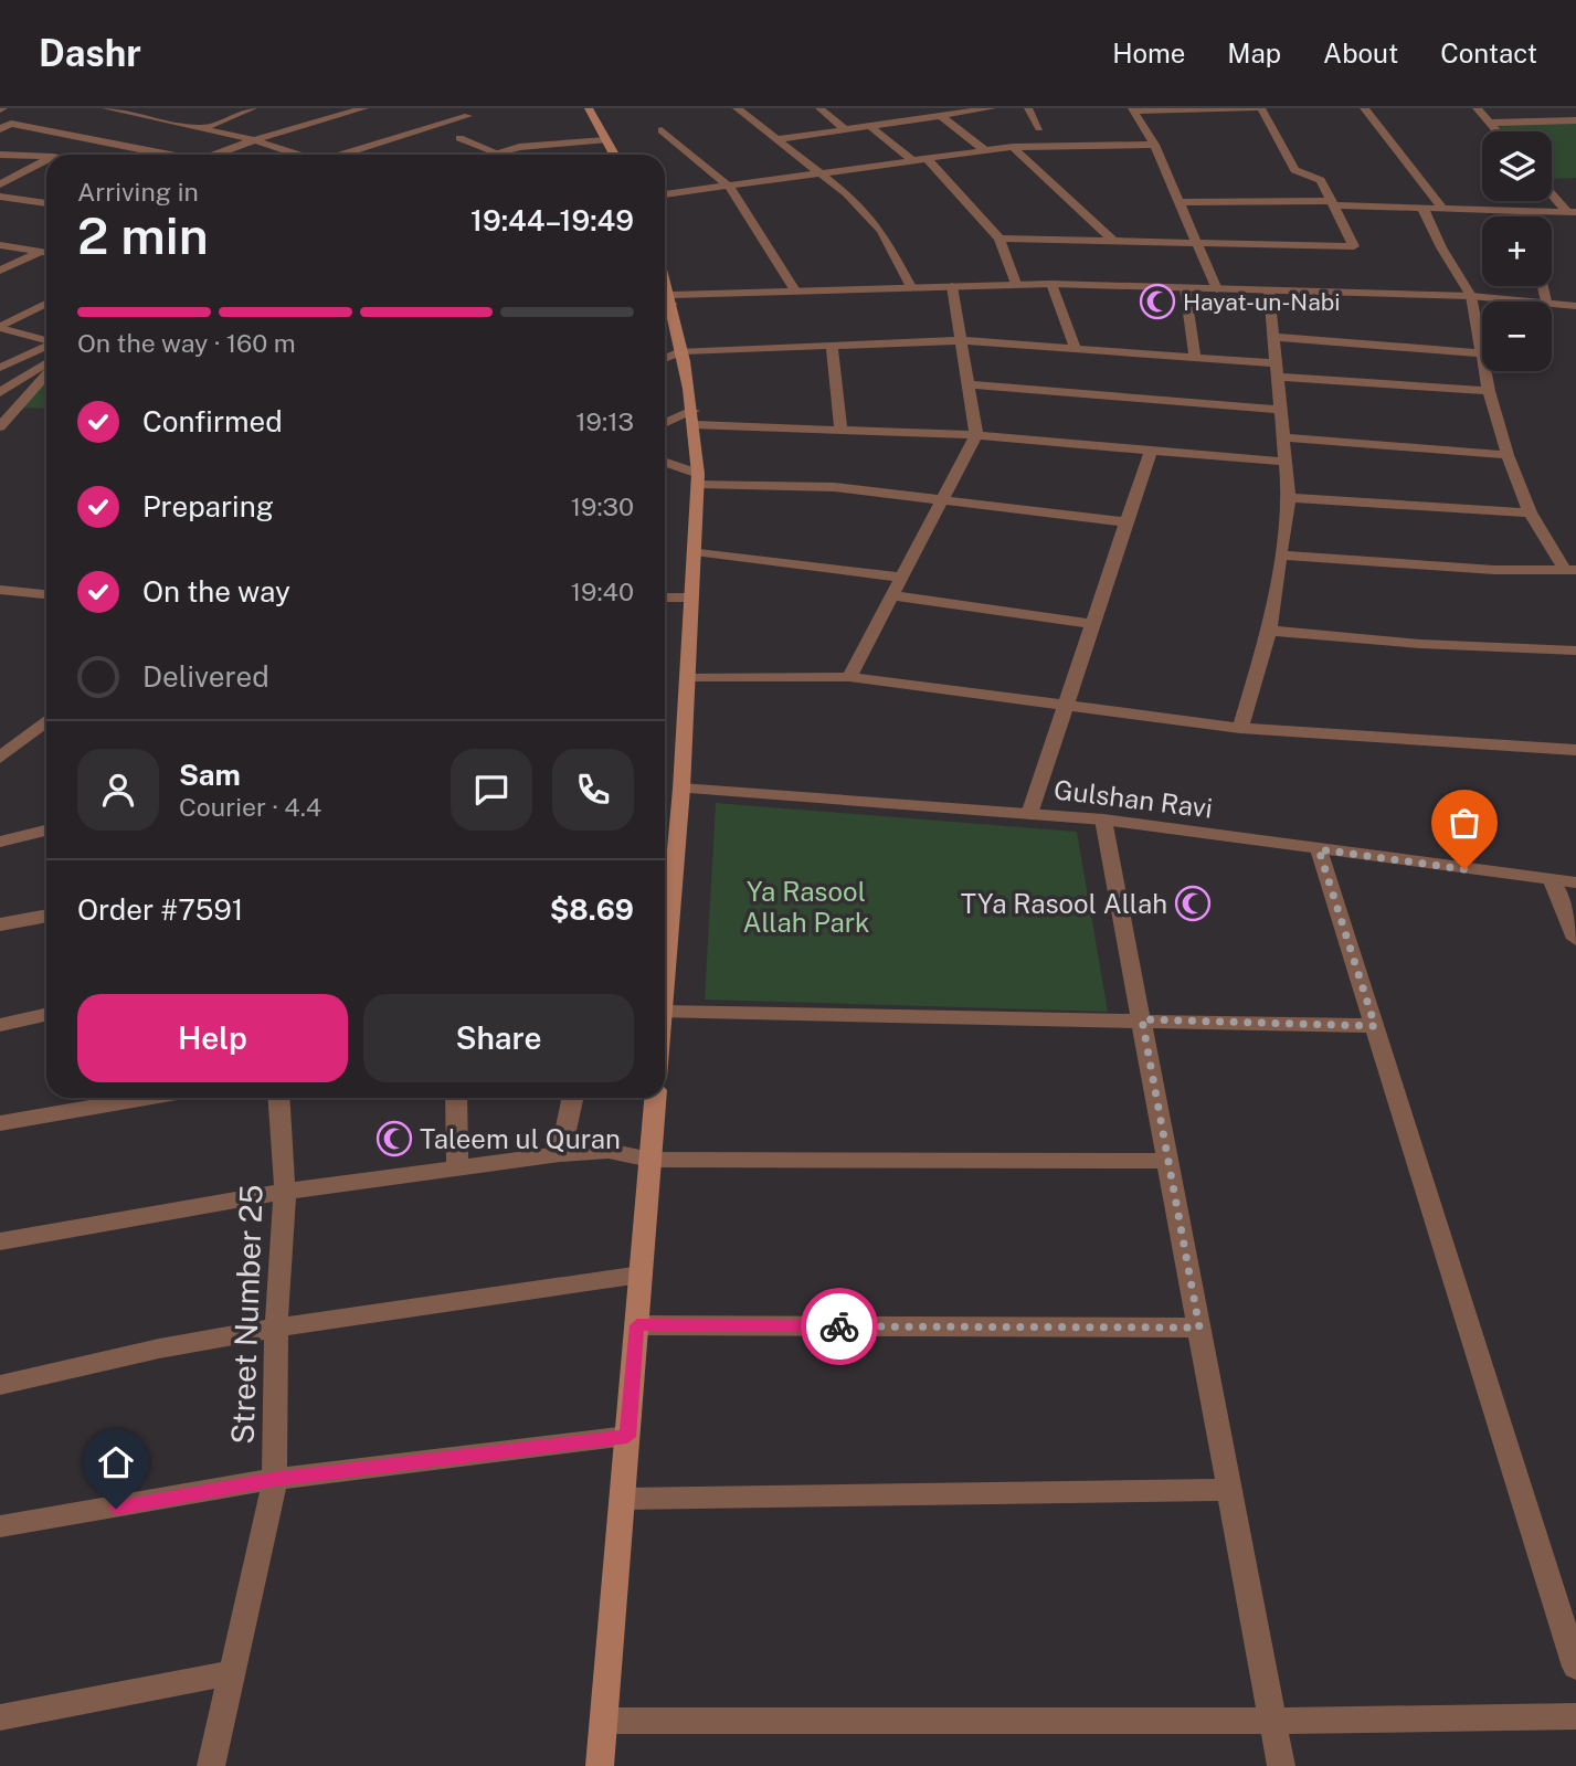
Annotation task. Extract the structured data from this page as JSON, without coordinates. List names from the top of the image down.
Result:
{
  "streets": {
    "street": ["Gulshan Ravi", "Street Number 25"]
  },
  "parks": ["Ya Rasool Allah Park"],
  "places": {
    "mosque": ["Hayat-un-Nabi", "TYa Rasool Allah", "Taleem ul Quran"]
  },
  "page": {
    "header": "Dashr",
    "nav": [
      "Home",
      "Map",
      "About",
      "Contact"
    ],
    "map_buttons": ["+", "−"],
    "heading": ["2 min", "Arriving in", "19:44–19:49"],
    "panel": [
      "Sam",
      "Courier · 4.4",
      "Order #7591",
      "$8.69"
    ],
    "bar": "On the way · 160 m",
    "list": [
      ["Confirmed", "19:13"],
      ["Preparing", "19:30"],
      ["On the way", "19:40"],
      "Delivered"
    ],
    "buttons": ["Help", "Share"]
  }
}
